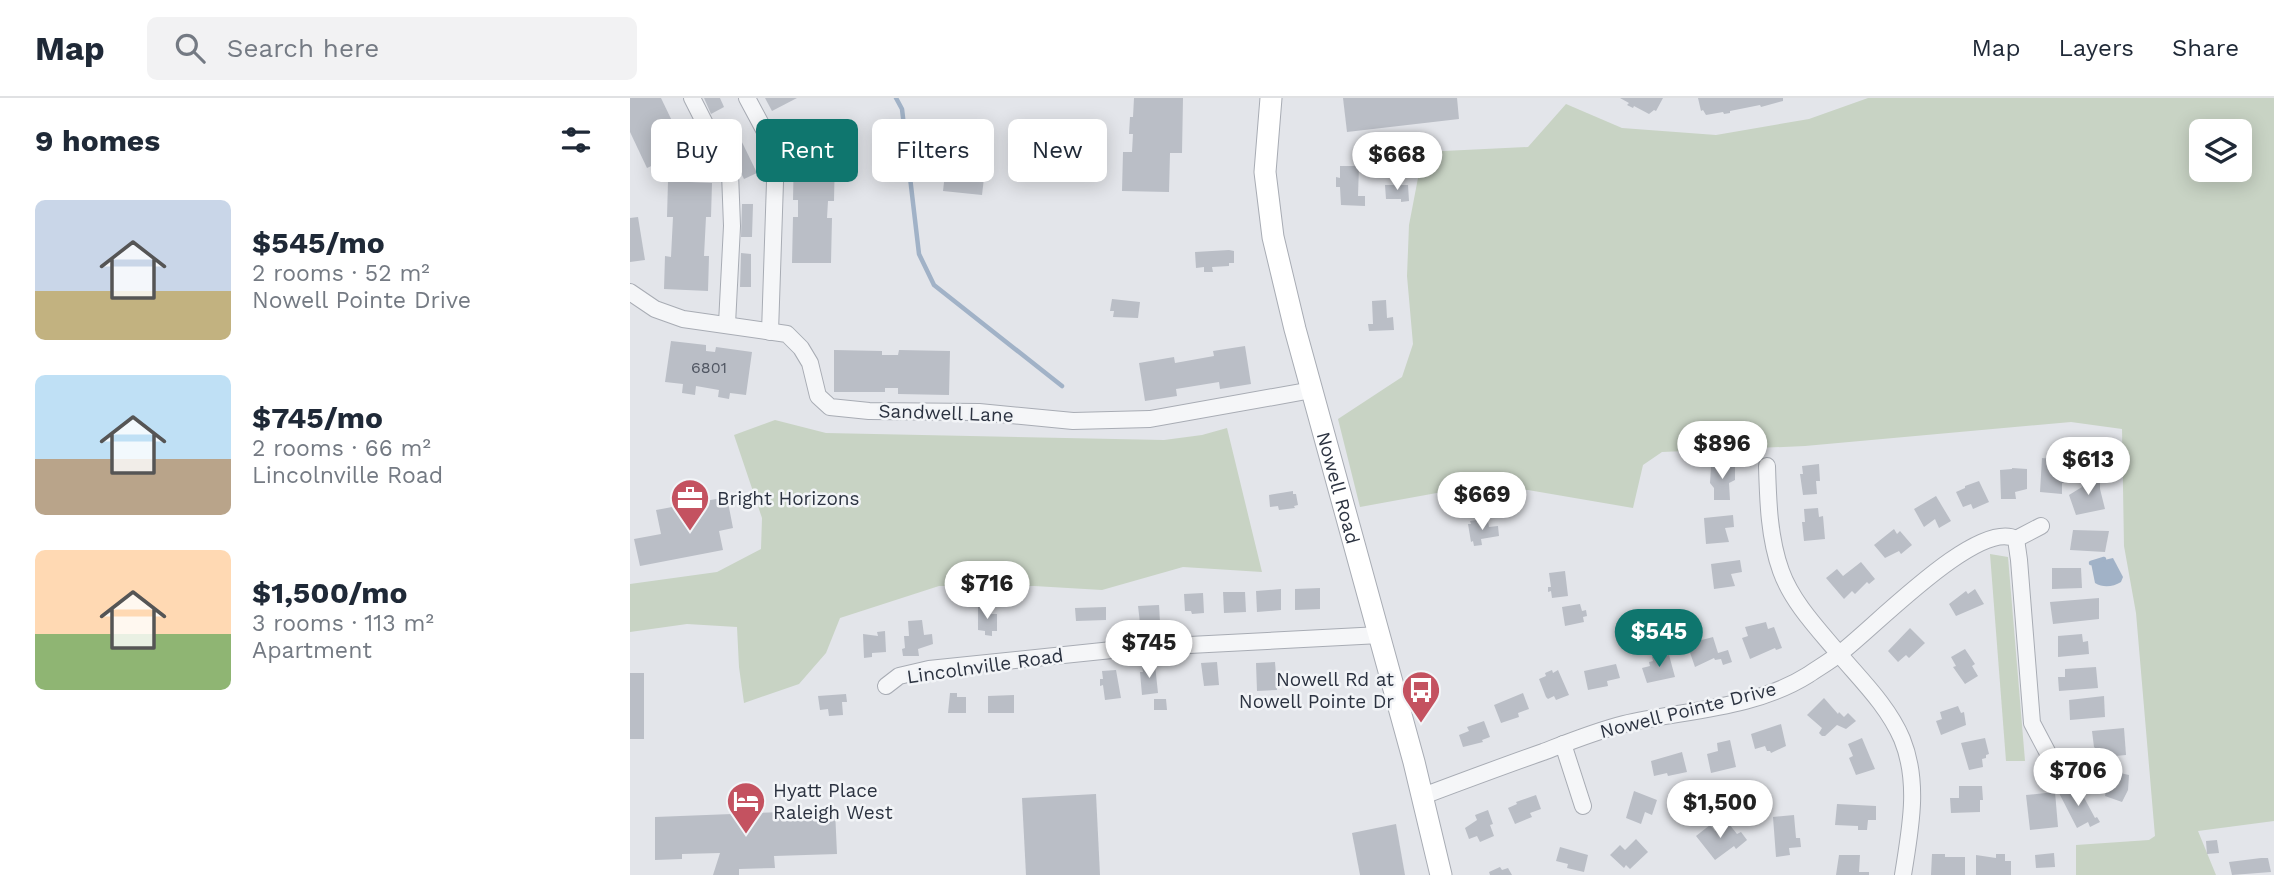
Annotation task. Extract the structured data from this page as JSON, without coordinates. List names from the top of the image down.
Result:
{
  "streets": {
    "street": [
      "Sandwell Lane",
      "Nowell Road",
      "Lincolnville Road",
      "Nowell Pointe Drive"
    ]
  },
  "crossings": [
    ["Sandwell Lane", "Nowell Road"],
    ["Nowell Road", "Lincolnville Road"],
    ["Nowell Road", "Nowell Pointe Drive"]
  ],
  "places": {
    "office": ["Bright Horizons"],
    "bus stop": ["Nowell Rd at Nowell Pointe Dr"],
    "hotel": ["Hyatt Place Raleigh West"]
  },
  "house_numbers": ["6801"],
  "page": {
    "header": "Map",
    "search": "Search here",
    "nav": ["Map", "Layers", "Share"],
    "heading": "9 homes",
    "chip": [
      "Buy",
      "Rent",
      "Filters",
      "New"
    ],
    "price": [
      "$668",
      "$896",
      "$613",
      "$669",
      "$716",
      "$545",
      "$745",
      "$706",
      "$1,500"
    ],
    "list": [
      {
        "name": "$545/mo",
        "note": "2 rooms · 52 m² · Nowell Pointe Drive"
      },
      {
        "name": "$745/mo",
        "note": "2 rooms · 66 m² · Lincolnville Road"
      },
      {
        "name": "$1,500/mo",
        "note": "3 rooms · 113 m² · Apartment"
      }
    ]
  }
}
